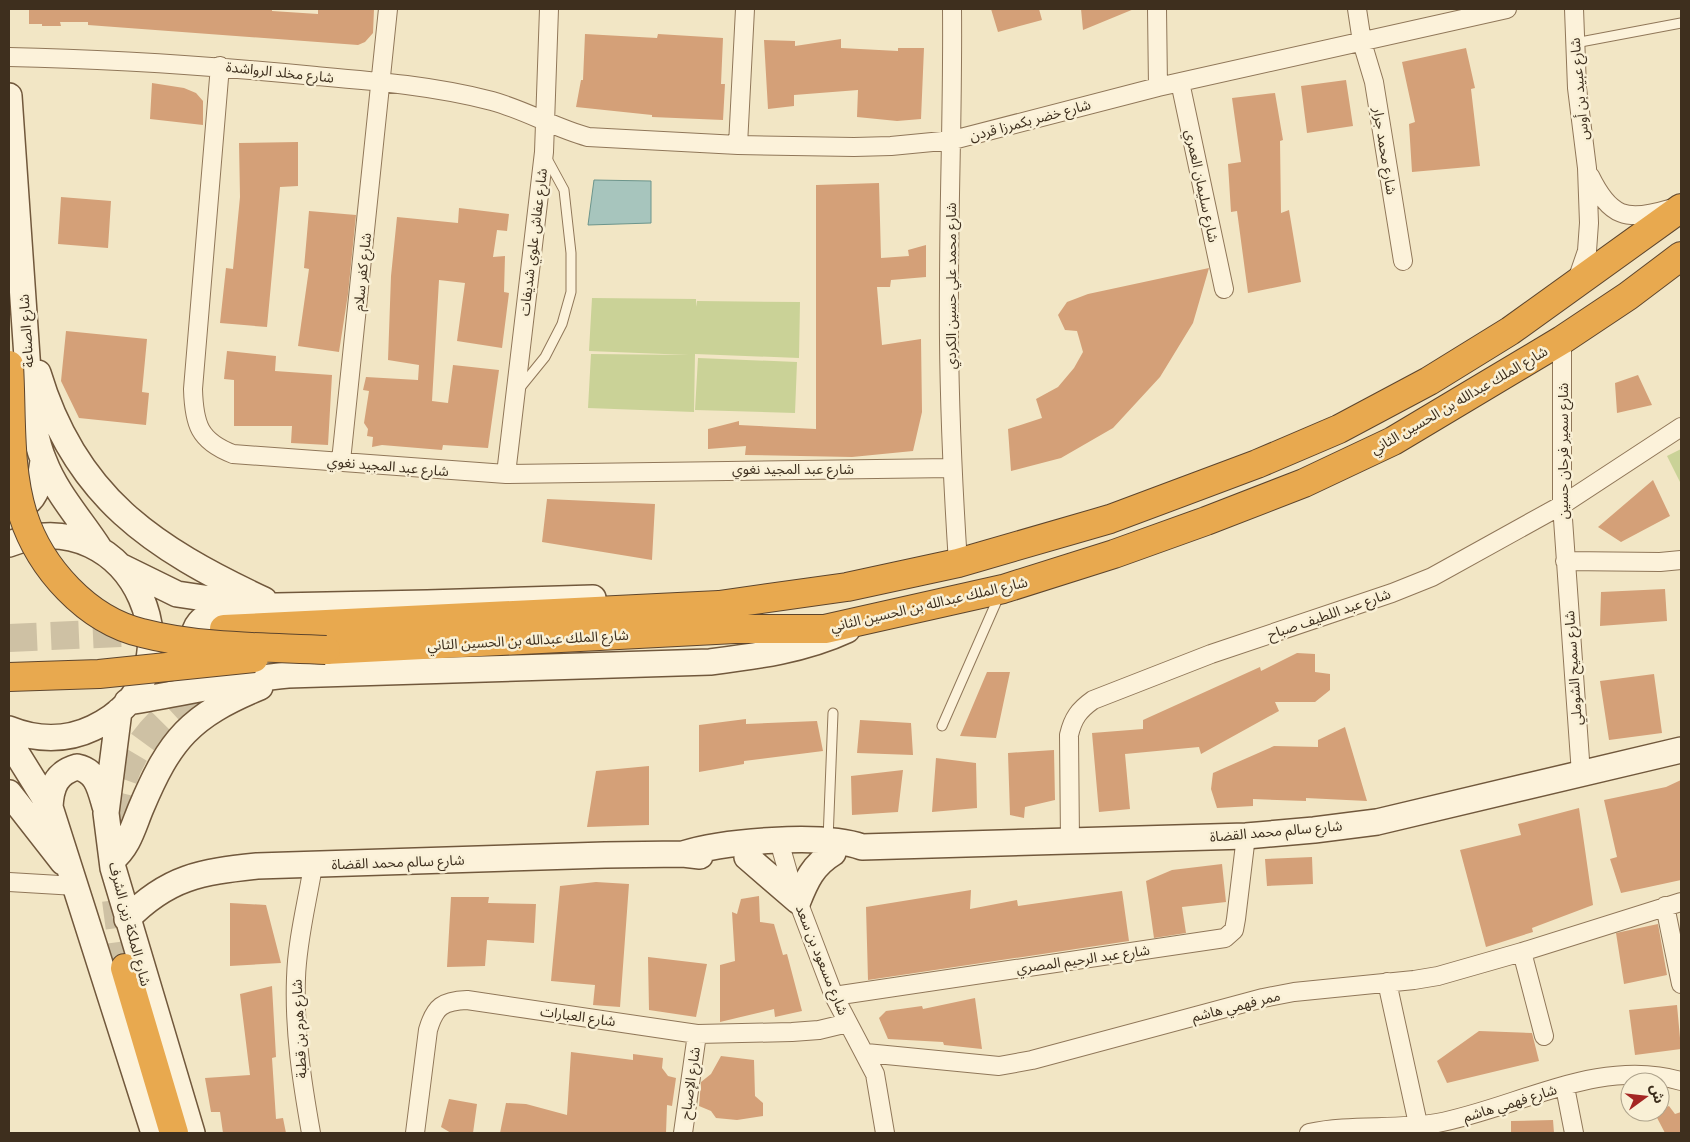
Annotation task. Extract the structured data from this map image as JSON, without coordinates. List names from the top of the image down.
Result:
{
  "streets": {
    "highway": ["شارع الملك عبدالله بن الحسين الثاني"],
    "main road": ["شارع الصناعة", "شارع سالم محمد القضاة", "شارع الملكة زين الشرف"],
    "street": [
      "شارع مخلد الرواشدة",
      "شارع عبيد بن أوس",
      "شارع خضر بكمرزا قردن",
      "شارع محمد جرار",
      "شارع سليمان العمري",
      "شارع عفاش علوي شديفات",
      "شارع كفر سلام",
      "شارع محمد علي حسين الكردي",
      "شارع سمير فرحان حسين",
      "شارع عبد المجيد نغوي",
      "شارع عبد اللطيف صباح",
      "شارع سميح الشوملي",
      "شارع عبد الرحيم المصري",
      "شارع مسعود بن سعد",
      "ممر فهمي هاشم",
      "شارع العبارات",
      "شارع هرم بن قطبة",
      "شارع الإصباح",
      "شارع فهمي هاشم"
    ]
  },
  "crossings": [
    ["شارع مخلد الرواشدة", "شارع خضر بكمرزا قردن"],
    ["شارع مخلد الرواشدة", "شارع عفاش علوي شديفات"],
    ["شارع مخلد الرواشدة", "شارع كفر سلام"],
    ["شارع مخلد الرواشدة", "شارع عبد المجيد نغوي"],
    ["شارع عبيد بن أوس", "شارع الملك عبدالله بن الحسين الثاني"],
    ["شارع خضر بكمرزا قردن", "شارع محمد جرار"],
    ["شارع خضر بكمرزا قردن", "شارع سليمان العمري"],
    ["شارع خضر بكمرزا قردن", "شارع عفاش علوي شديفات"],
    ["شارع خضر بكمرزا قردن", "شارع محمد علي حسين الكردي"],
    ["شارع عفاش علوي شديفات", "شارع عبد المجيد نغوي"],
    ["شارع كفر سلام", "شارع عبد المجيد نغوي"],
    ["شارع محمد علي حسين الكردي", "شارع الملك عبدالله بن الحسين الثاني"],
    ["شارع محمد علي حسين الكردي", "شارع عبد المجيد نغوي"],
    ["شارع الملك عبدالله بن الحسين الثاني", "شارع سمير فرحان حسين"],
    ["شارع سمير فرحان حسين", "شارع عبد اللطيف صباح"],
    ["شارع سمير فرحان حسين", "شارع سميح الشوملي"],
    ["شارع عبد اللطيف صباح", "شارع سالم محمد القضاة"],
    ["شارع سميح الشوملي", "شارع سالم محمد القضاة"],
    ["شارع سالم محمد القضاة", "شارع الملكة زين الشرف"],
    ["شارع سالم محمد القضاة", "شارع عبد الرحيم المصري"],
    ["شارع سالم محمد القضاة", "شارع مسعود بن سعد"],
    ["شارع سالم محمد القضاة", "شارع هرم بن قطبة"],
    ["شارع عبد الرحيم المصري", "شارع مسعود بن سعد"],
    ["شارع مسعود بن سعد", "ممر فهمي هاشم"],
    ["شارع مسعود بن سعد", "شارع العبارات"],
    ["شارع العبارات", "شارع الإصباح"]
  ],
  "north": "right"
}
